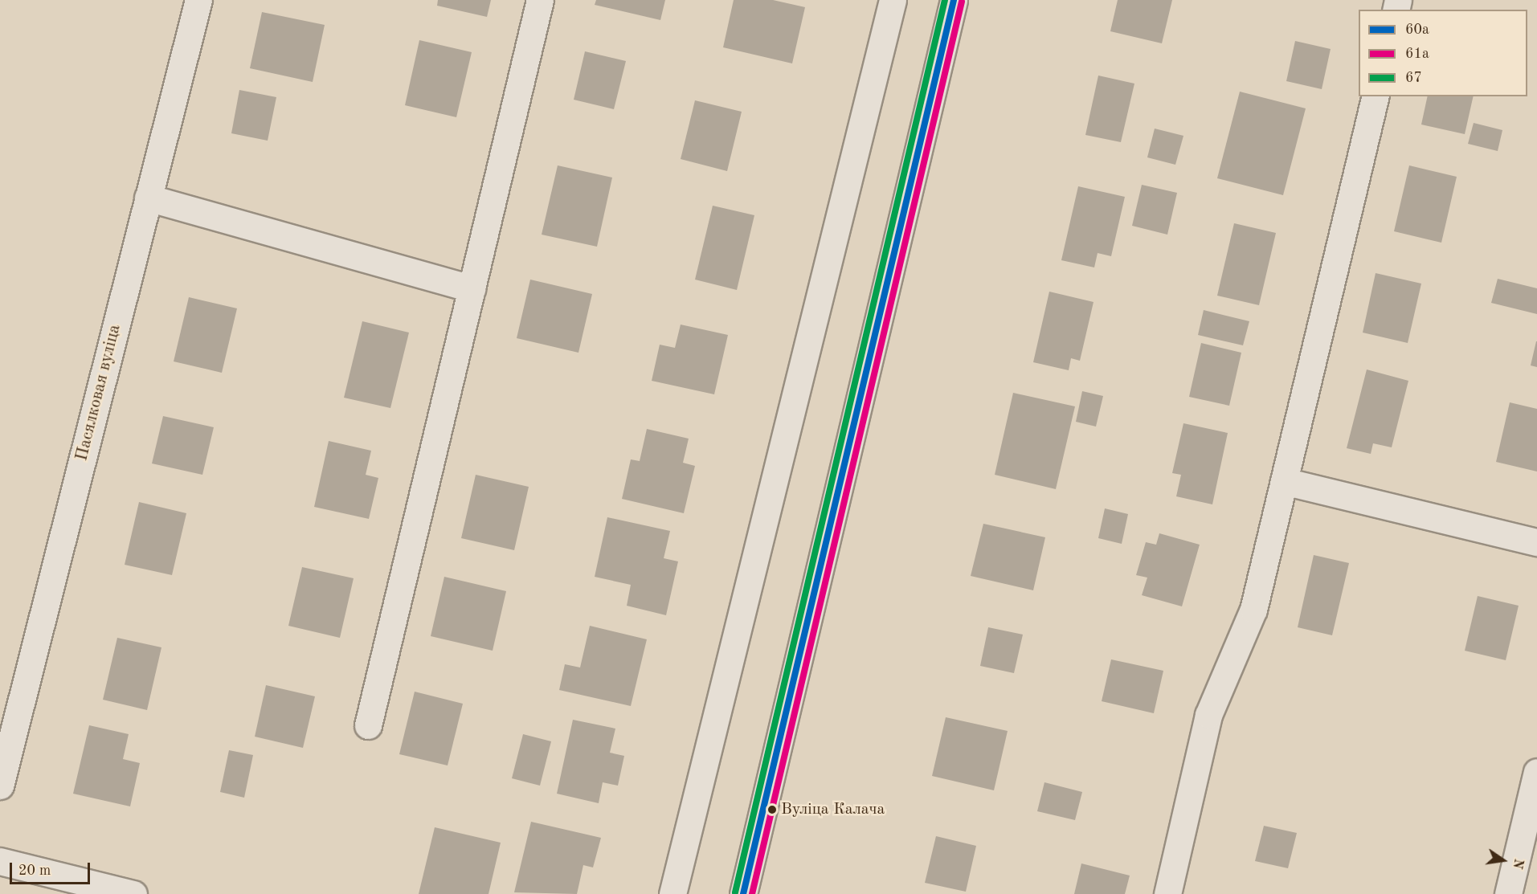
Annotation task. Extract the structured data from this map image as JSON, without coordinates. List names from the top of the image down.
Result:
{
  "streets": {
    "street": ["Пасялковая вуліца"]
  },
  "places": ["Вуліца Калача"],
  "lines": ["transit line 60а", "transit line 67", "transit line 61а"],
  "legend": ["60а", "61а", "67"],
  "scale_bar": "20 m",
  "north": "right"
}
